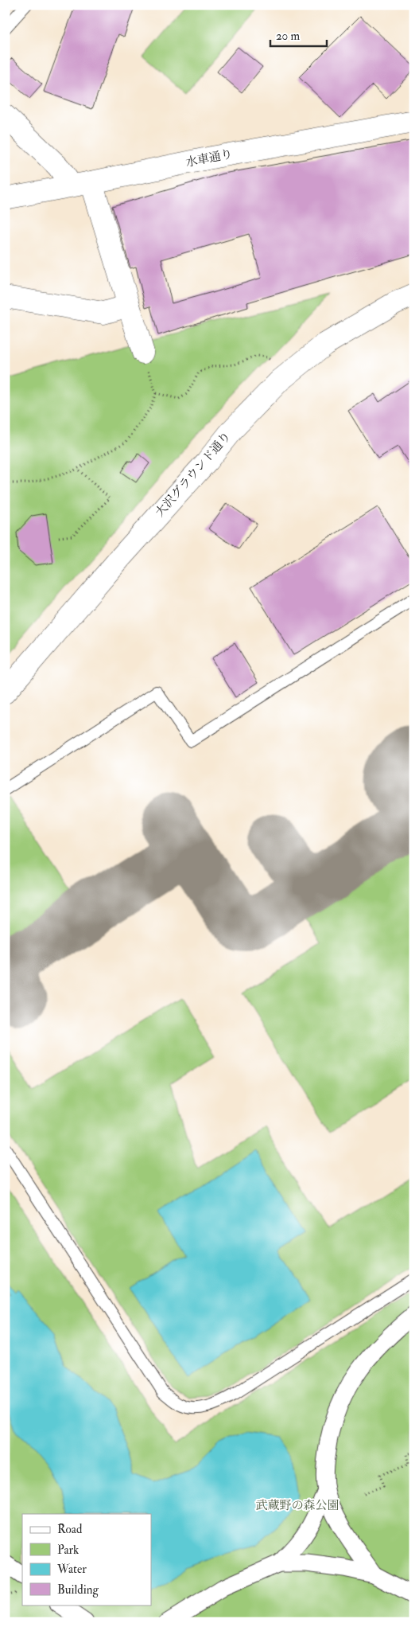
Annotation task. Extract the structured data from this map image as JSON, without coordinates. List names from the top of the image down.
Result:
{
  "streets": {
    "street": ["水車通り", "大沢グラウンド通り"]
  },
  "parks": ["武蔵野の森公園"],
  "legend": [
    "Road",
    "Park",
    "Water",
    "Building"
  ],
  "scale_bar": "20 m"
}
